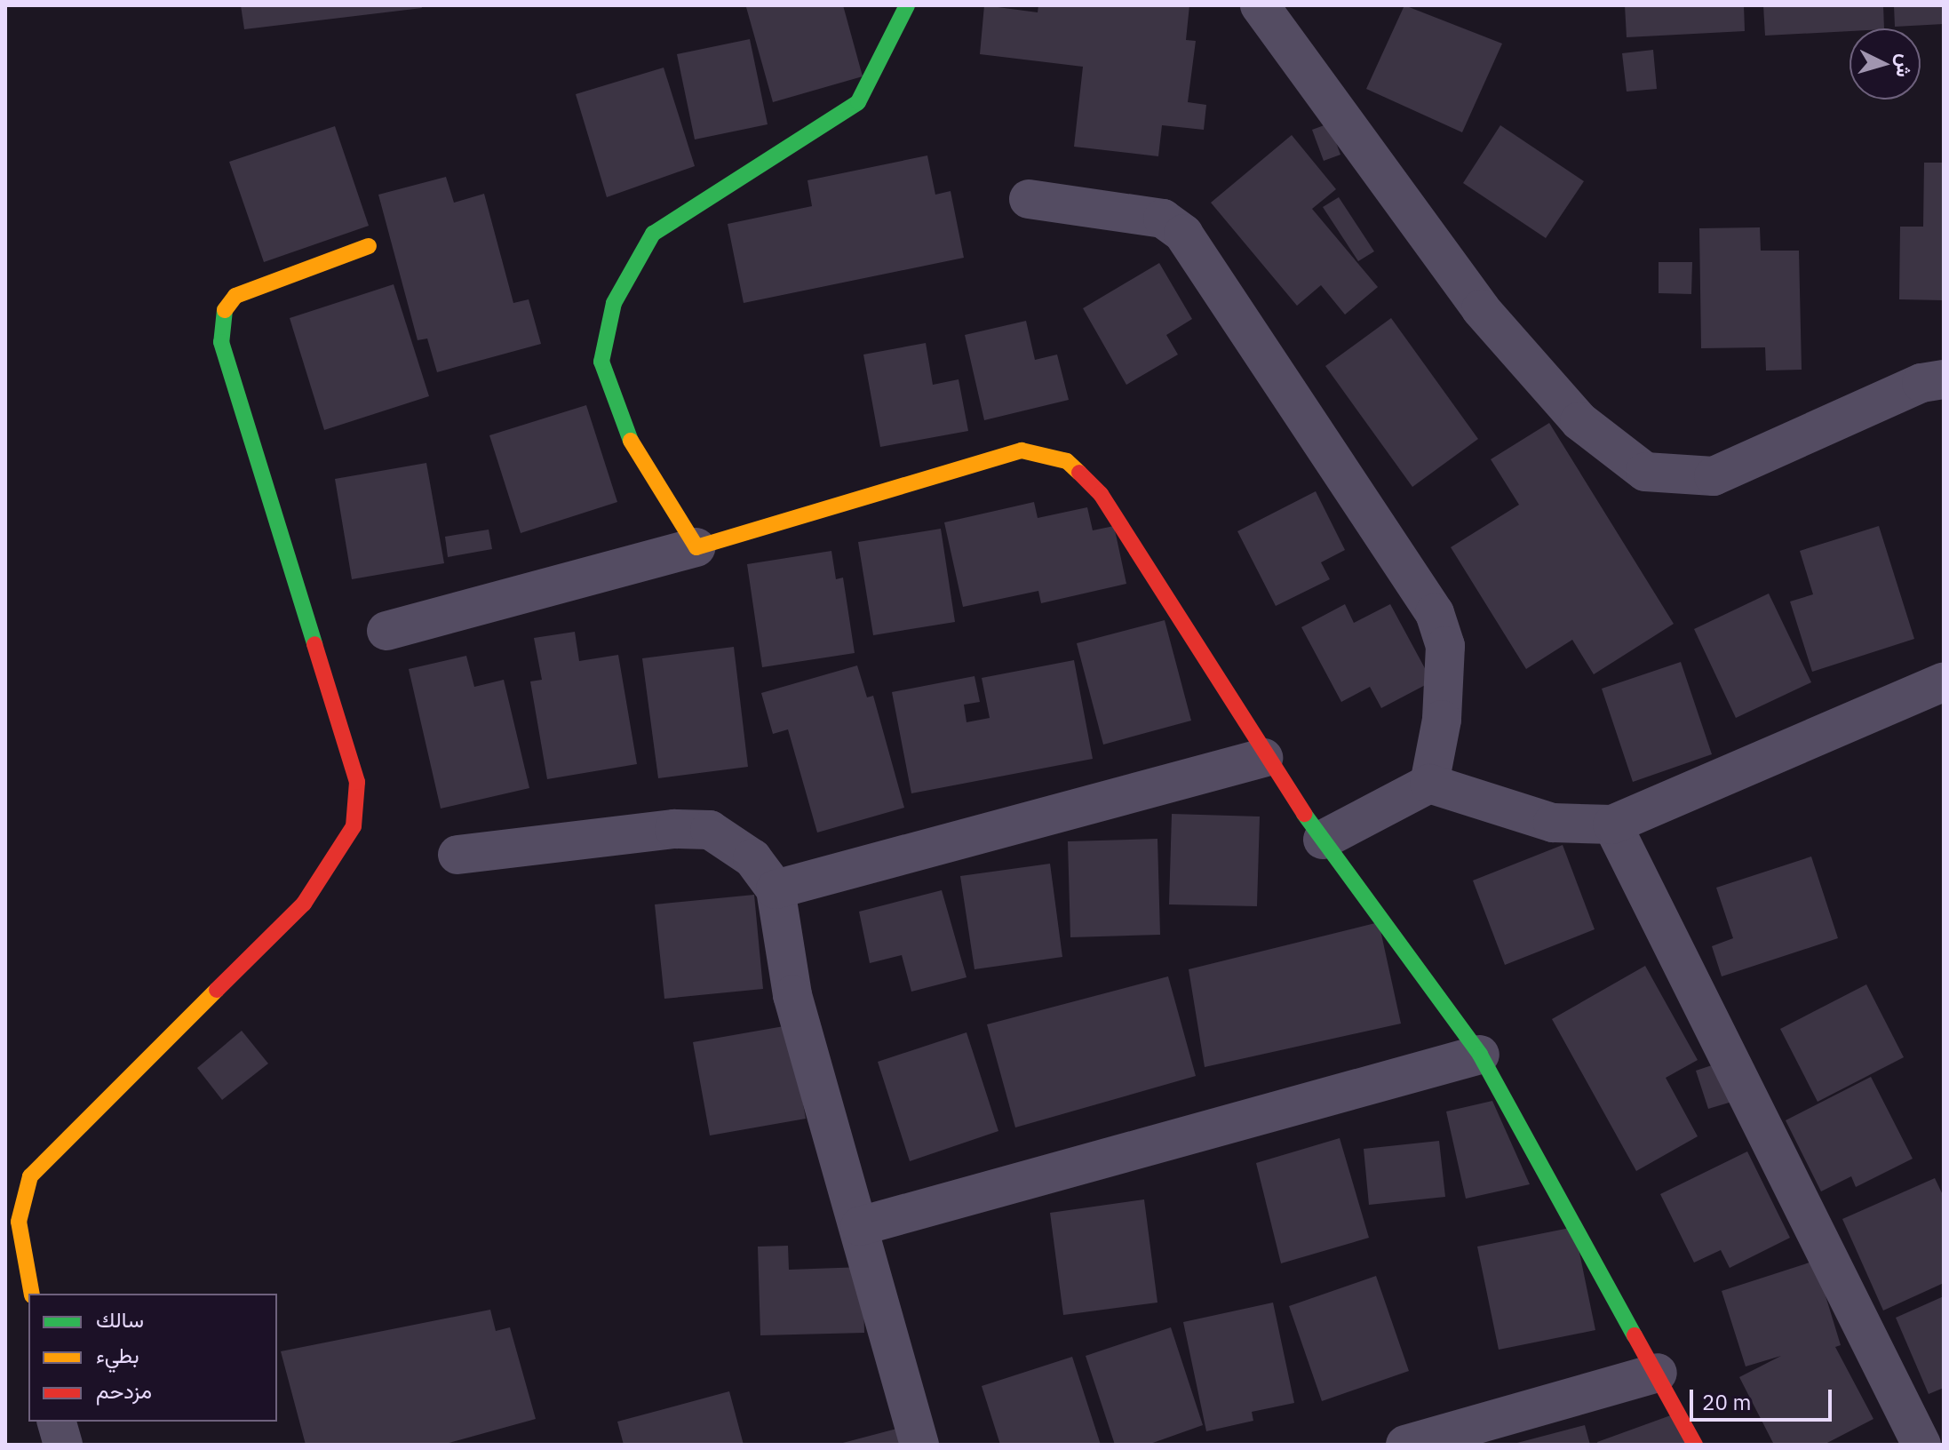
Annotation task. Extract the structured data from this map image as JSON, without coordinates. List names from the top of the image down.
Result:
{
  "legend": ["سالك", "بطيء", "مزدحم"],
  "scale_bar": "20 m",
  "north": "right"
}
